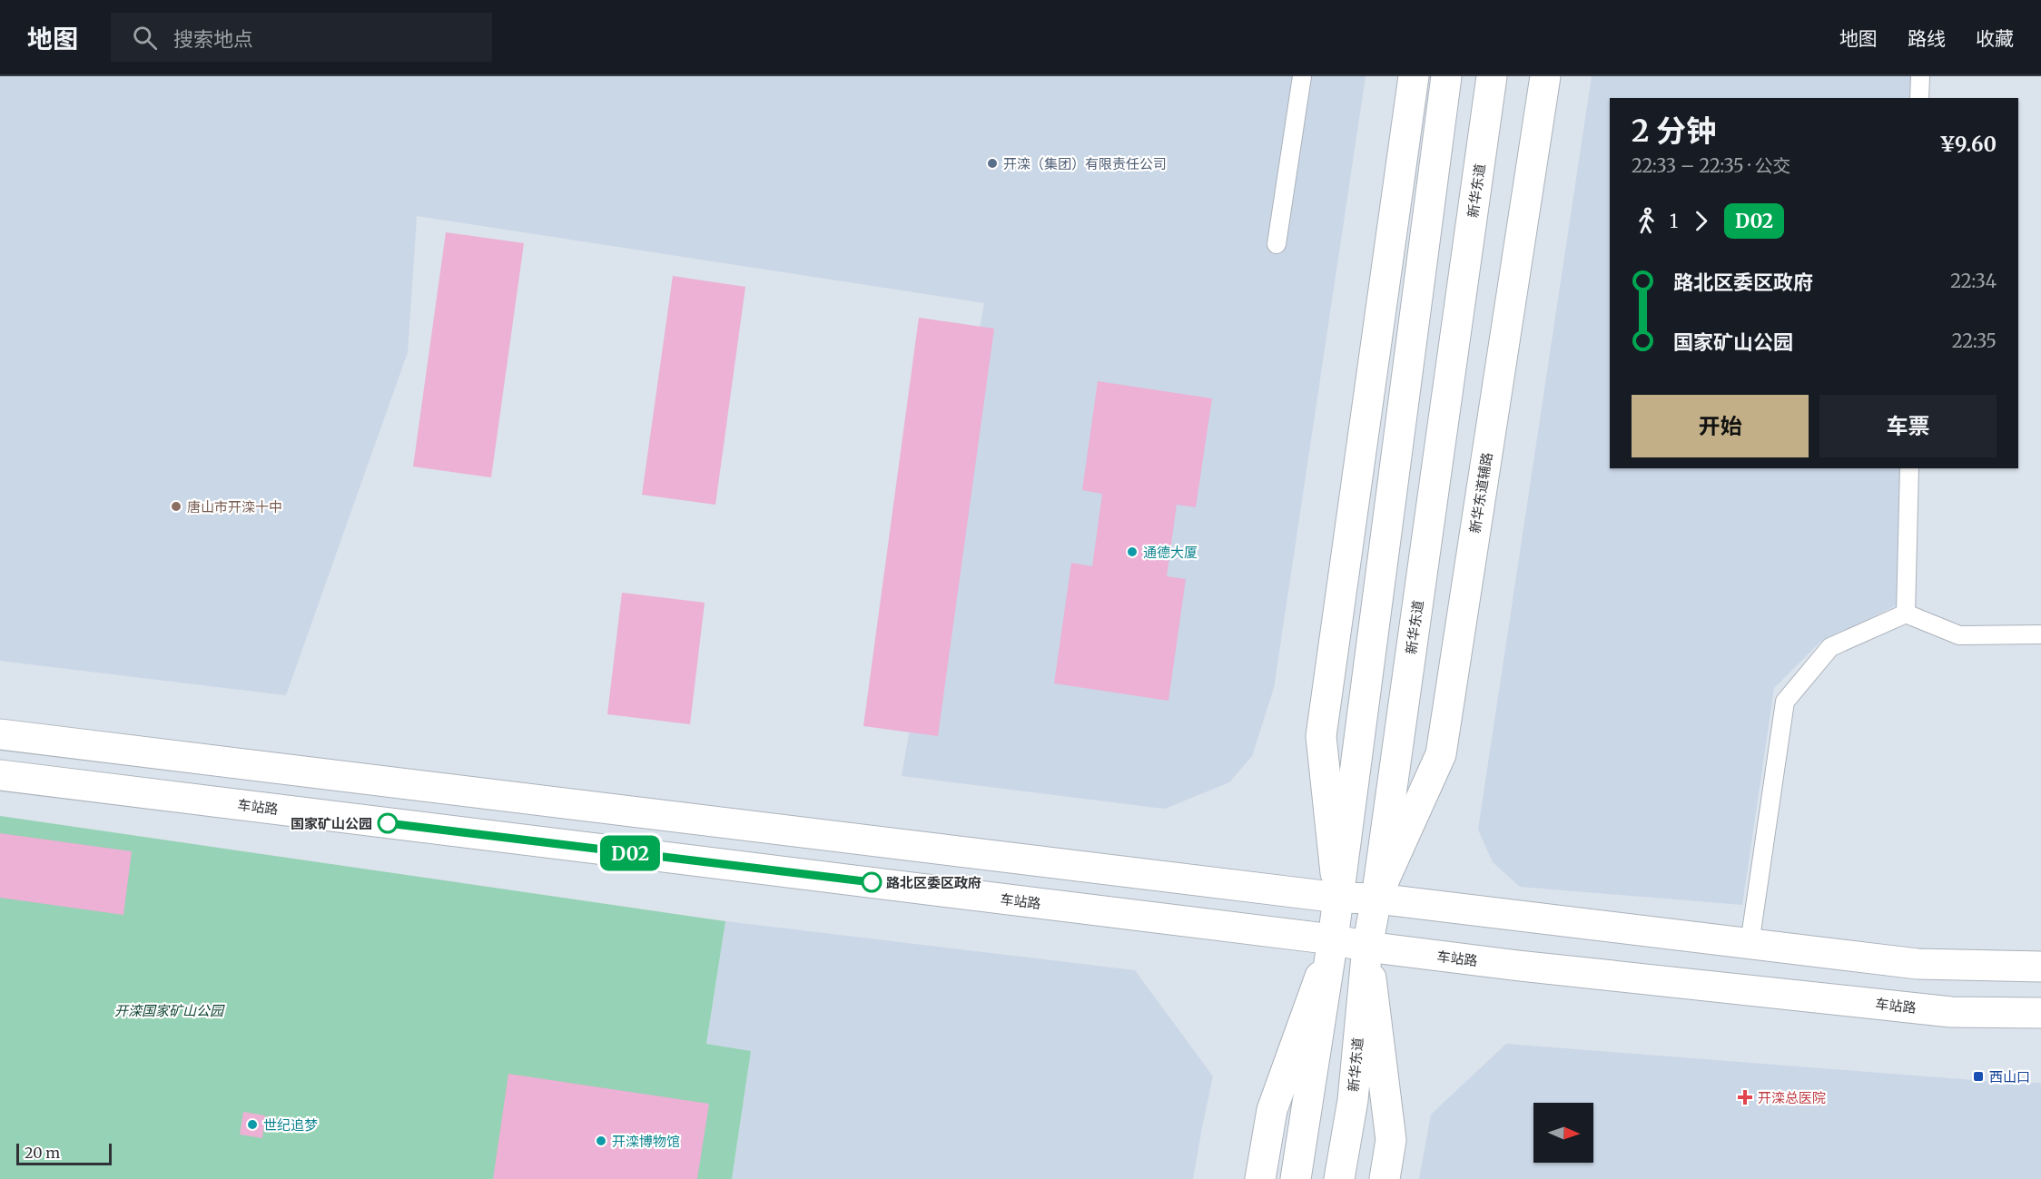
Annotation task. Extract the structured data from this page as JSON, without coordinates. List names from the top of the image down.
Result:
{
  "streets": {
    "main road": ["新华东道", "新华东道辅路", "车站路"]
  },
  "crossings": [
    ["新华东道", "新华东道辅路"],
    ["新华东道", "车站路"]
  ],
  "parks": ["开滦国家矿山公园"],
  "places": {
    "other": [
      "开滦（集团）有限责任公司",
      "唐山市开滦十中",
      "通德大厦",
      "国家矿山公园",
      "路北区委区政府",
      "世纪追梦",
      "开滦博物馆"
    ],
    "transit": ["西山口"],
    "health": ["开滦总医院"]
  },
  "lines": ["bus line D02"],
  "scale_bar": "20 m",
  "north": "right",
  "page": {
    "header": "地图",
    "search": "搜索地点",
    "nav": ["地图", "路线", "收藏"],
    "on_map": "D02",
    "heading": ["2 分钟", "22:33 – 22:35 · 公交", "¥9.60"],
    "legs": ["1", "D02"],
    "list": [
      {
        "name": "路北区委区政府",
        "value": "22:34"
      },
      {
        "name": "国家矿山公园",
        "value": "22:35"
      }
    ],
    "buttons": ["开始", "车票"],
    "scale": "20 m"
  }
}
